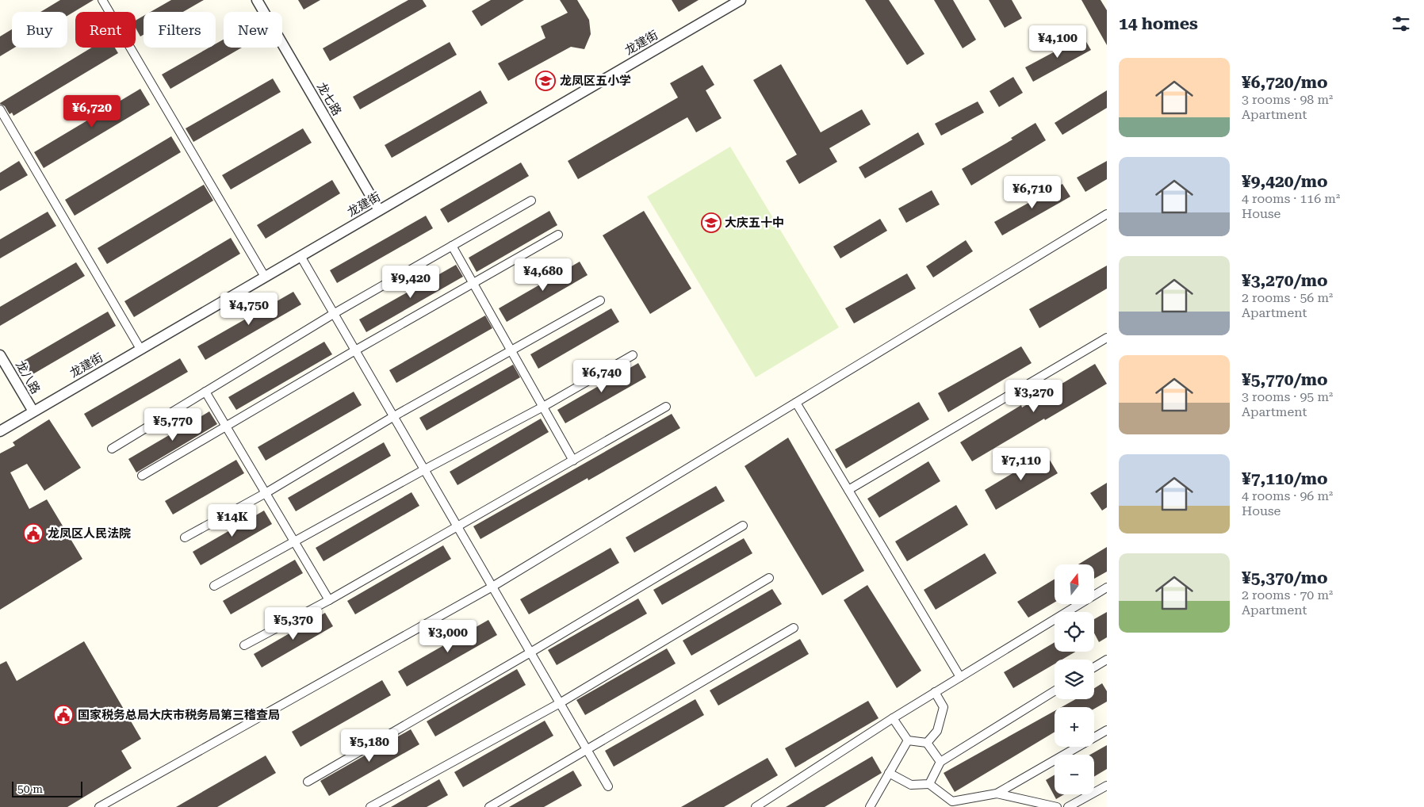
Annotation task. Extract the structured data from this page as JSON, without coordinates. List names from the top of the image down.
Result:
{
  "streets": {
    "street": ["龙建街", "龙七路", "龙八路"]
  },
  "crossings": [
    ["龙建街", "龙七路"],
    ["龙建街", "龙八路"]
  ],
  "places": {
    "school or university": ["龙凤区五小学", "大庆五十中"],
    "public building": ["龙凤区人民法院", "国家税务总局大庆市税务局第三稽查局"]
  },
  "scale_bar": "50 m",
  "north": "top",
  "page": {
    "heading": "14 homes",
    "chip": [
      "Buy",
      "Rent",
      "Filters",
      "New"
    ],
    "price": [
      "¥4,100",
      "¥6,720",
      "¥6,710",
      "¥4,680",
      "¥9,420",
      "¥4,750",
      "¥6,740",
      "¥3,270",
      "¥5,770",
      "¥7,110",
      "¥14K",
      "¥5,370",
      "¥3,000",
      "¥5,180"
    ],
    "list": [
      {
        "name": "¥6,720/mo",
        "note": "3 rooms · 98 m² · Apartment"
      },
      {
        "name": "¥9,420/mo",
        "note": "4 rooms · 116 m² · House"
      },
      {
        "name": "¥3,270/mo",
        "note": "2 rooms · 56 m² · Apartment"
      },
      {
        "name": "¥5,770/mo",
        "note": "3 rooms · 95 m² · Apartment"
      },
      {
        "name": "¥7,110/mo",
        "note": "4 rooms · 96 m² · House"
      },
      {
        "name": "¥5,370/mo",
        "note": "2 rooms · 70 m² · Apartment"
      }
    ],
    "map_buttons": ["+", "−"],
    "scale": "50 m"
  }
}
